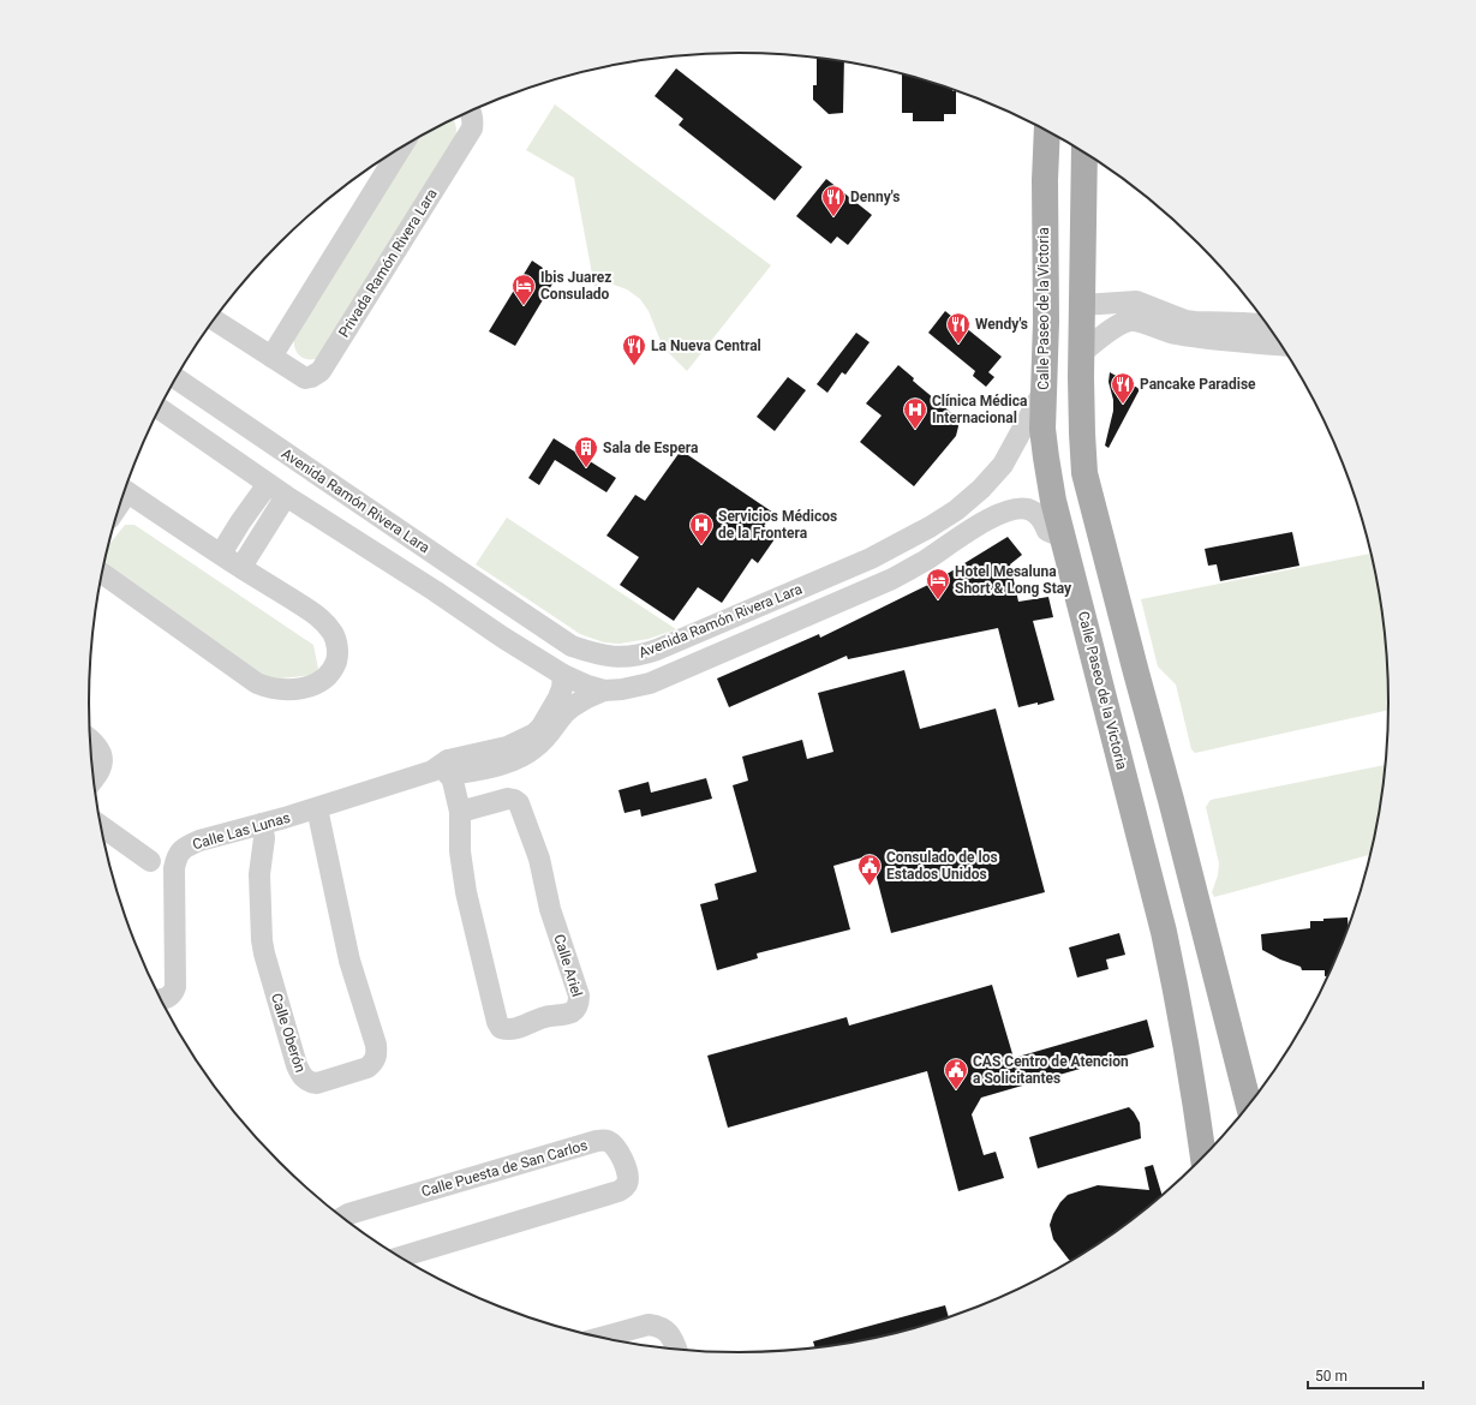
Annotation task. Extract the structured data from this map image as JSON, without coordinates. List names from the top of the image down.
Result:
{
  "streets": {
    "main road": ["Calle Paseo de la Victoria"],
    "street": [
      "Privada Ramón Rivera Lara",
      "Avenida Ramón Rivera Lara",
      "Calle Las Lunas",
      "Calle Ariel",
      "Calle Oberón",
      "Calle Puesta de San Carlos"
    ]
  },
  "crossings": [
    ["Calle Paseo de la Victoria", "Avenida Ramón Rivera Lara"],
    ["Avenida Ramón Rivera Lara", "Calle Las Lunas"],
    ["Calle Las Lunas", "Calle Ariel"],
    ["Calle Las Lunas", "Calle Oberón"]
  ],
  "places": {
    "restaurant": [
      "Denny's",
      "Wendy's",
      "La Nueva Central",
      "Pancake Paradise"
    ],
    "hotel": ["Ibis Juarez Consulado", "Hotel Mesaluna Short & Long Stay"],
    "hospital": ["Clínica Médica Internacional", "Servicios Médicos de la Frontera"],
    "building": ["Sala de Espera"],
    "public building": ["Consulado de los Estados Unidos", "CAS Centro de Atencion a Solicitantes"]
  },
  "scale_bar": "50 m"
}
